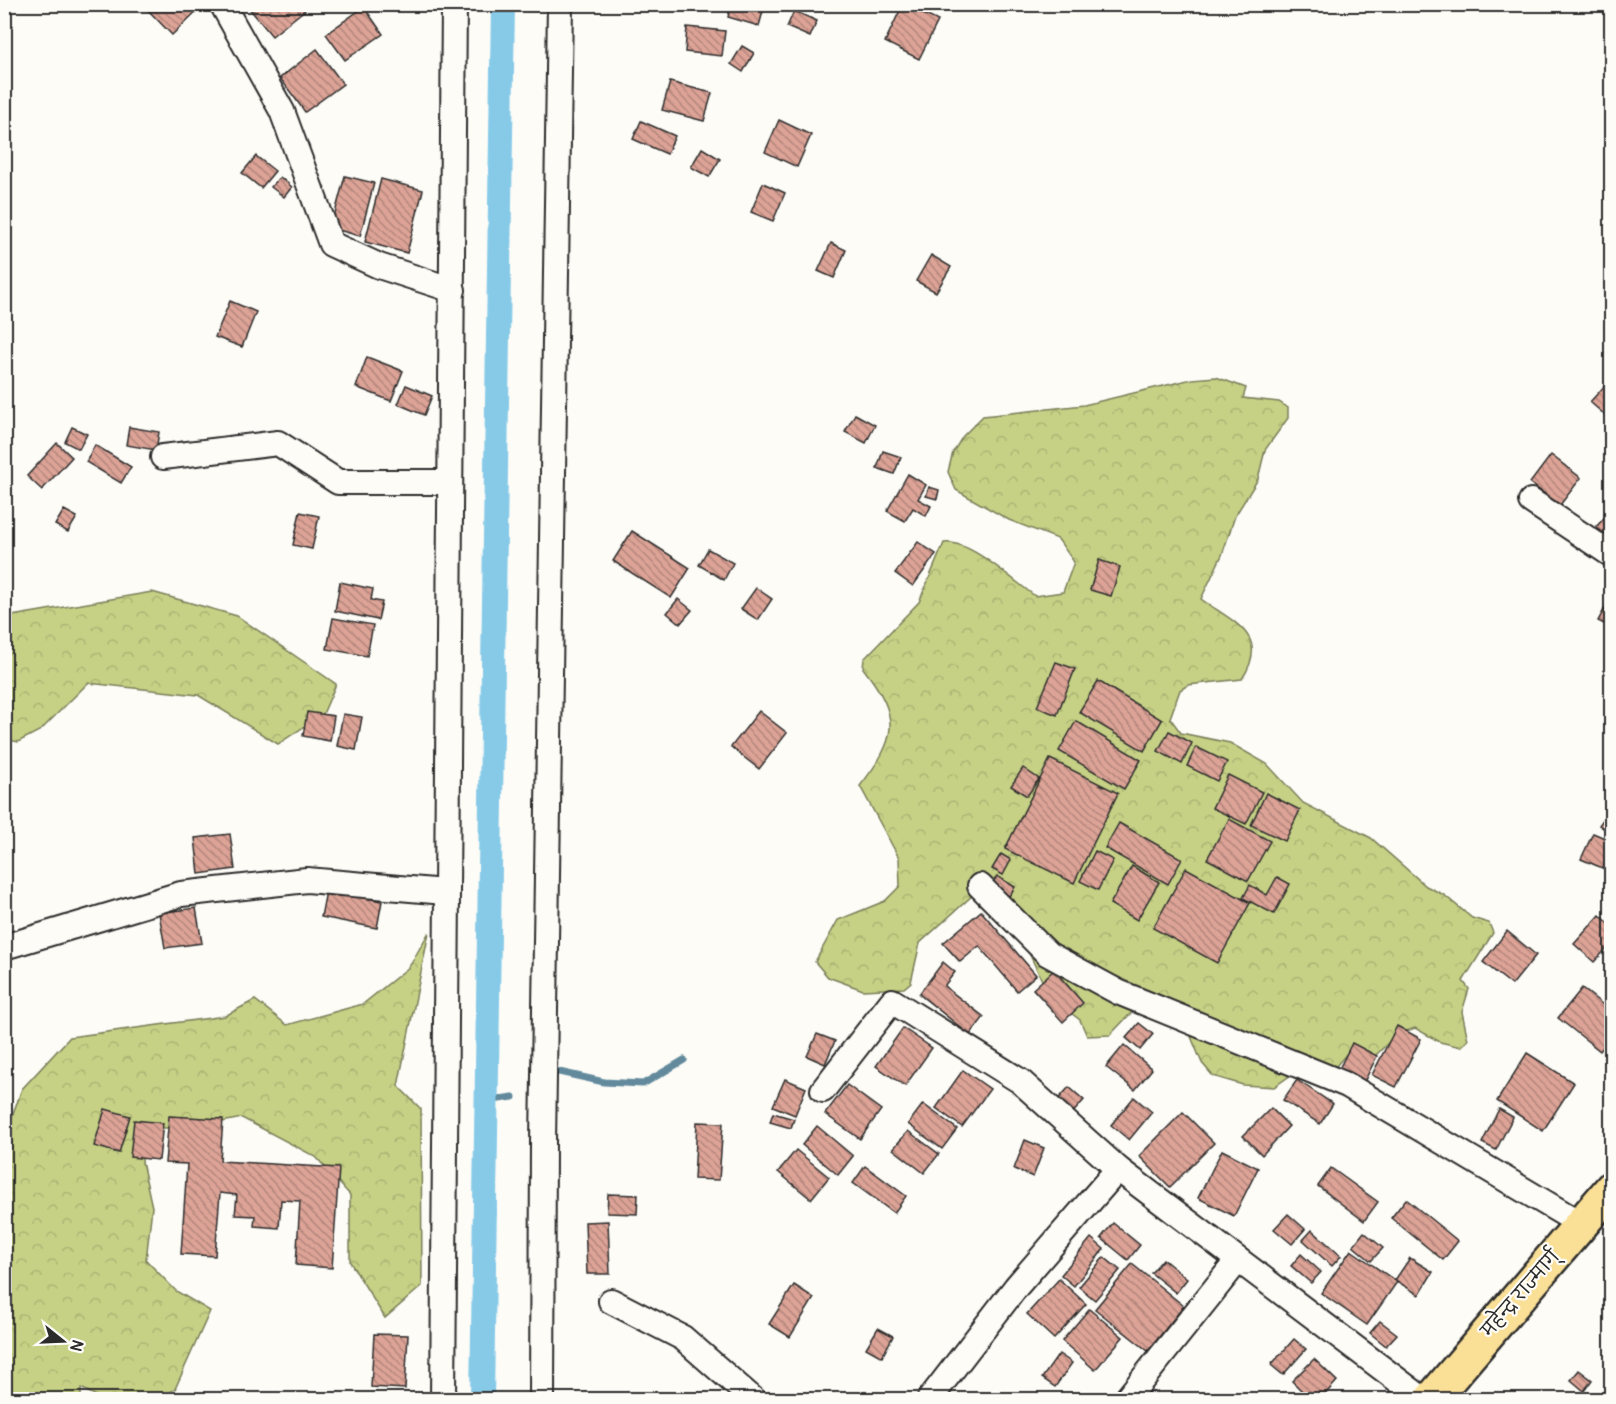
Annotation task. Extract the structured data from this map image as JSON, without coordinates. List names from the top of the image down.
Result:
{
  "streets": {
    "highway": ["महेन्द्र राज्मार्ग्"]
  },
  "north": "right"
}
